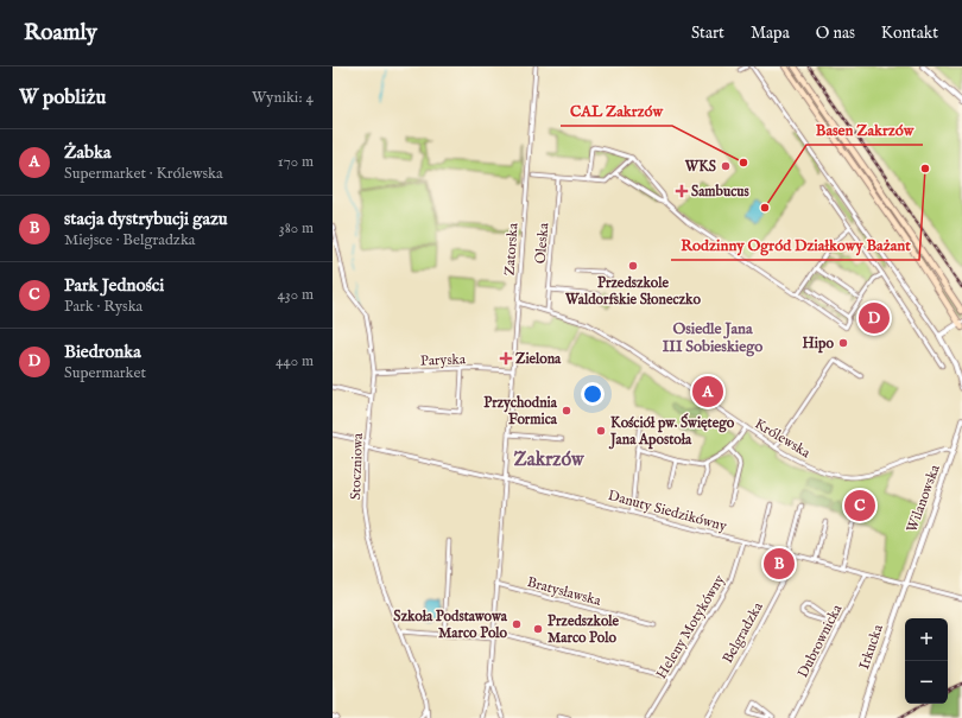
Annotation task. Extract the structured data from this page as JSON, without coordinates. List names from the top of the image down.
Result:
{
  "streets": {
    "street": [
      "Oleska",
      "Zatorska",
      "Paryska",
      "Królewska",
      "Stoczniowa",
      "Wilanowska",
      "Danuty Siedzikówny",
      "Bratysławska",
      "Heleny Motykówny",
      "Belgradzka",
      "Dubrownicka",
      "Irkucka"
    ]
  },
  "crossings": [
    ["Oleska", "Królewska"],
    ["Zatorska", "Paryska"],
    ["Zatorska", "Królewska"],
    ["Zatorska", "Danuty Siedzikówny"],
    ["Zatorska", "Bratysławska"],
    ["Paryska", "Stoczniowa"],
    ["Królewska", "Wilanowska"],
    ["Stoczniowa", "Danuty Siedzikówny"],
    ["Wilanowska", "Danuty Siedzikówny"],
    ["Wilanowska", "Irkucka"],
    ["Danuty Siedzikówny", "Heleny Motykówny"],
    ["Danuty Siedzikówny", "Belgradzka"],
    ["Danuty Siedzikówny", "Dubrownicka"],
    ["Danuty Siedzikówny", "Irkucka"]
  ],
  "districts": ["Osiedle Jana III Sobieskiego", "Zakrzów"],
  "places": {
    "other": [
      "CAL Zakrzów",
      "WKS",
      "Rodzinny Ogród Działkowy Bażant",
      "Basen Zakrzów",
      "Przedszkole Waldorfskie Słoneczko",
      "Hipo",
      "Przychodnia Formica",
      "Kościół pw. Świętego Jana Apostoła",
      "Szkoła Podstawowa Marco Polo",
      "Przedszkole Marco Polo"
    ],
    "health": ["Sambucus", "Zielona"]
  },
  "page": {
    "header": "Roamly",
    "nav": [
      "Start",
      "Mapa",
      "O nas",
      "Kontakt"
    ],
    "heading": ["W pobliżu", "Wyniki: 4"],
    "list": [
      {
        "mark": "A",
        "name": "Żabka",
        "note": "Supermarket · Królewska",
        "value": "170 m"
      },
      {
        "mark": "B",
        "name": "stacja dystrybucji gazu",
        "note": "Miejsce · Belgradzka",
        "value": "380 m"
      },
      {
        "mark": "C",
        "name": "Park Jedności",
        "note": "Park · Ryska",
        "value": "430 m"
      },
      {
        "mark": "D",
        "name": "Biedronka",
        "note": "Supermarket",
        "value": "440 m"
      }
    ],
    "pins": [
      "D",
      "A",
      "C",
      "B"
    ],
    "map_buttons": ["+", "−"]
  }
}
